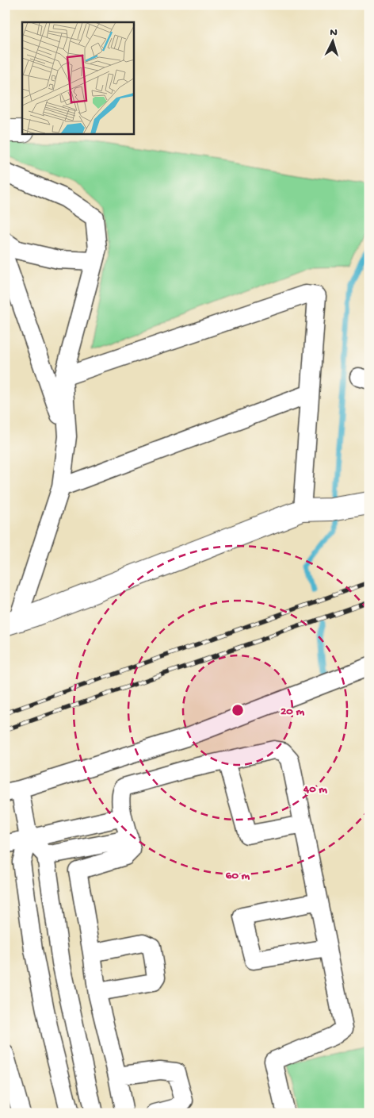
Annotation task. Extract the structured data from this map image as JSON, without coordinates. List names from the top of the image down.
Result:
{
  "north": "top",
  "rings": ["20 m", "40 m", "60 m"]
}
